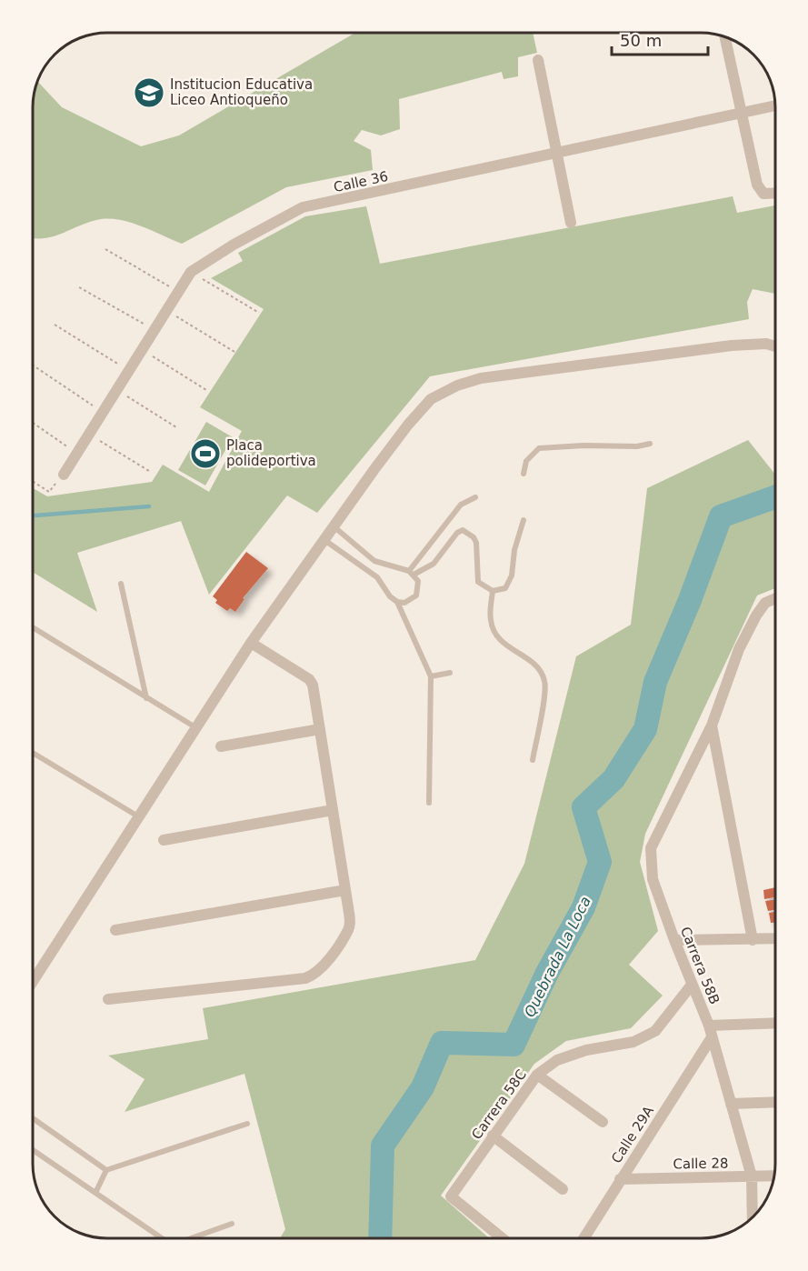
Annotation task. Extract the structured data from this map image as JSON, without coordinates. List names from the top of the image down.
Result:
{
  "streets": {
    "street": [
      "Calle 36",
      "Carrera 58B",
      "Carrera 58C",
      "Calle 29A",
      "Calle 28"
    ]
  },
  "crossings": [
    ["Carrera 58B", "Carrera 58C"],
    ["Carrera 58B", "Calle 29A"],
    ["Carrera 58B", "Calle 28"],
    ["Calle 29A", "Calle 28"]
  ],
  "water": ["Quebrada La Loca"],
  "places": {
    "school or university": ["Institucion Educativa Liceo Antioqueño"],
    "sports": ["Placa polideportiva"]
  },
  "scale_bar": "50 m"
}
